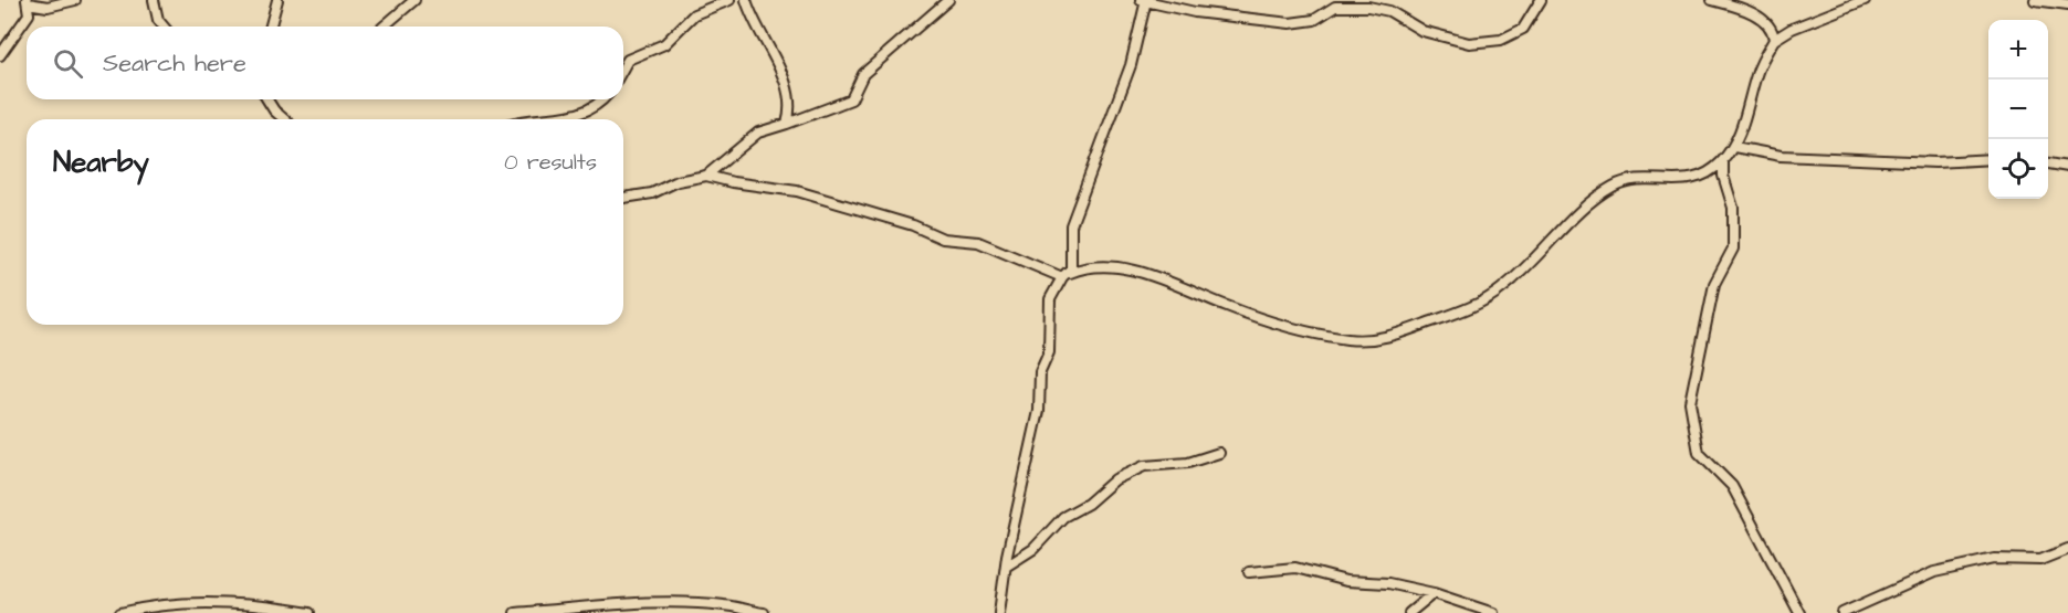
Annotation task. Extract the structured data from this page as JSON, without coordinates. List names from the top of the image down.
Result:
{
  "page": {
    "map_buttons": ["+", "−"],
    "search": "Search here",
    "heading": ["Nearby", "0 results"]
  }
}
